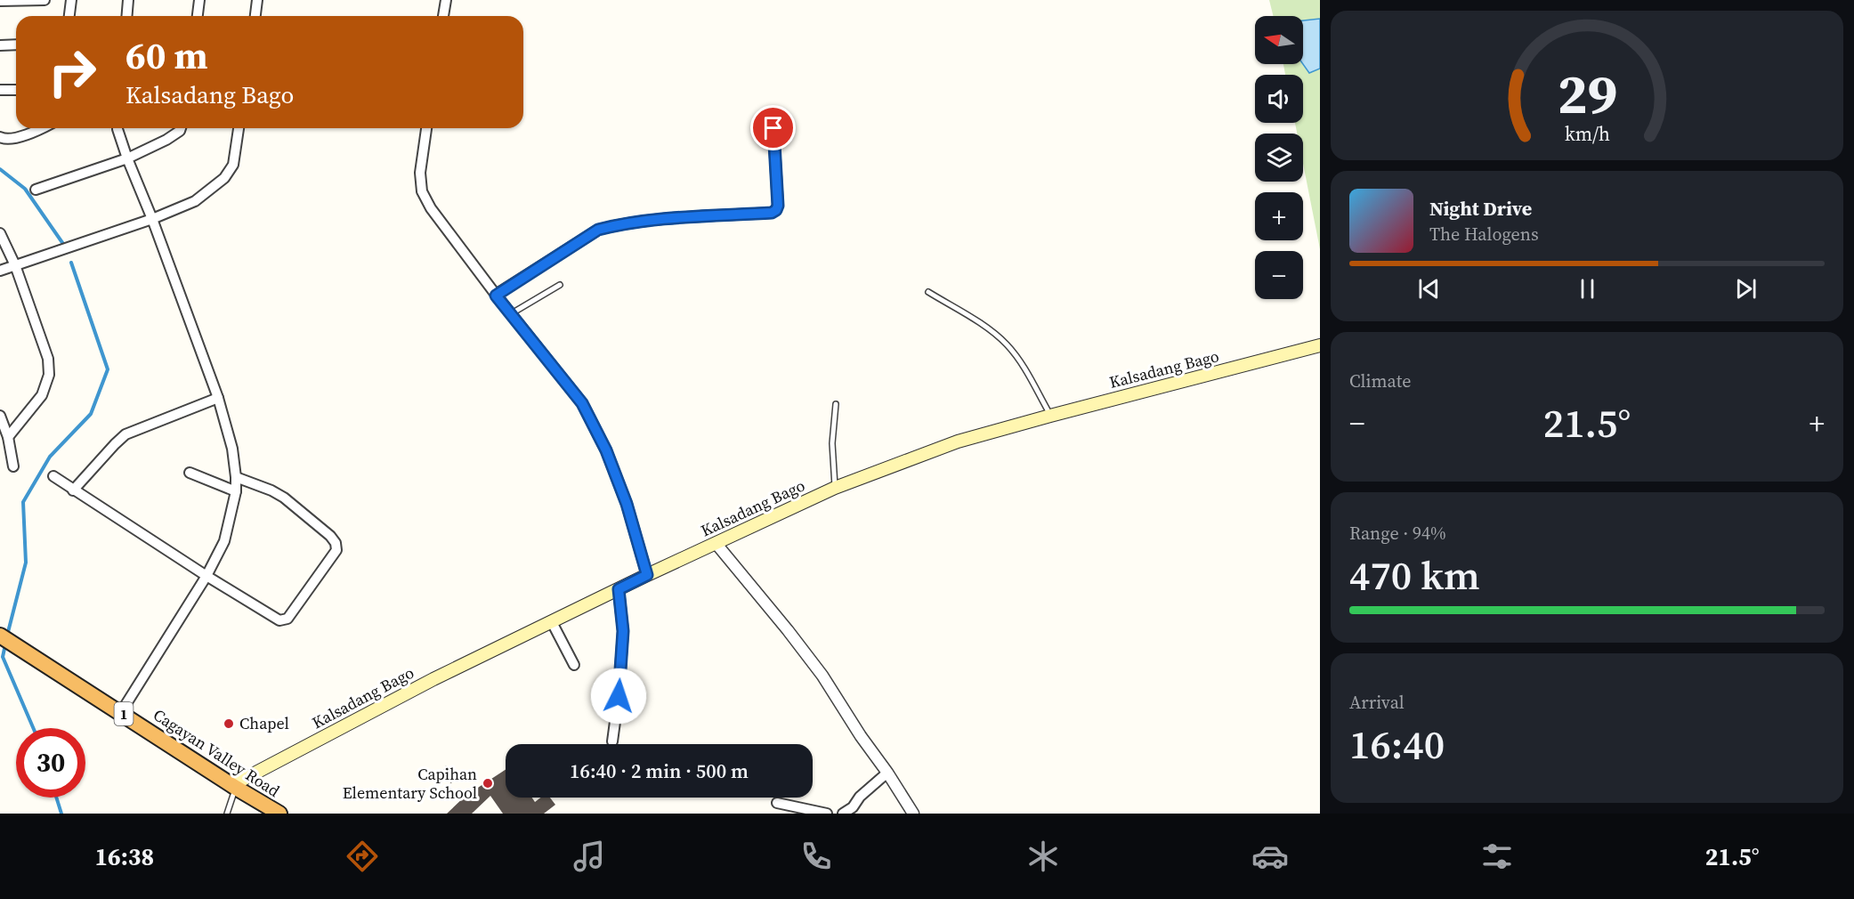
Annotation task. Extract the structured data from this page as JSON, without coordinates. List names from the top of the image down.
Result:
{
  "streets": {
    "highway": ["1", "Cagayan Valley Road"],
    "main road": ["Kalsadang Bago"]
  },
  "crossings": [
    ["Kalsadang Bago", "Cagayan Valley Road"]
  ],
  "places": ["Chapel", "Capihan Elementary School"],
  "north": "left",
  "page": {
    "map_buttons": ["+", "−"],
    "turn": ["60 m", "Kalsadang Bago"],
    "song": ["Night Drive", "The Halogens"],
    "tile": [
      "Climate",
      ["Range · 94%", "470 km"],
      ["Arrival", "16:40"]
    ],
    "heat": ["−", "21.5°", "+"],
    "limit": "30",
    "trip": "16:40 · 2 min · 500 m",
    "tabs": ["16:38", "21.5°"],
    "gauge": ["29", "km/h"]
  }
}
